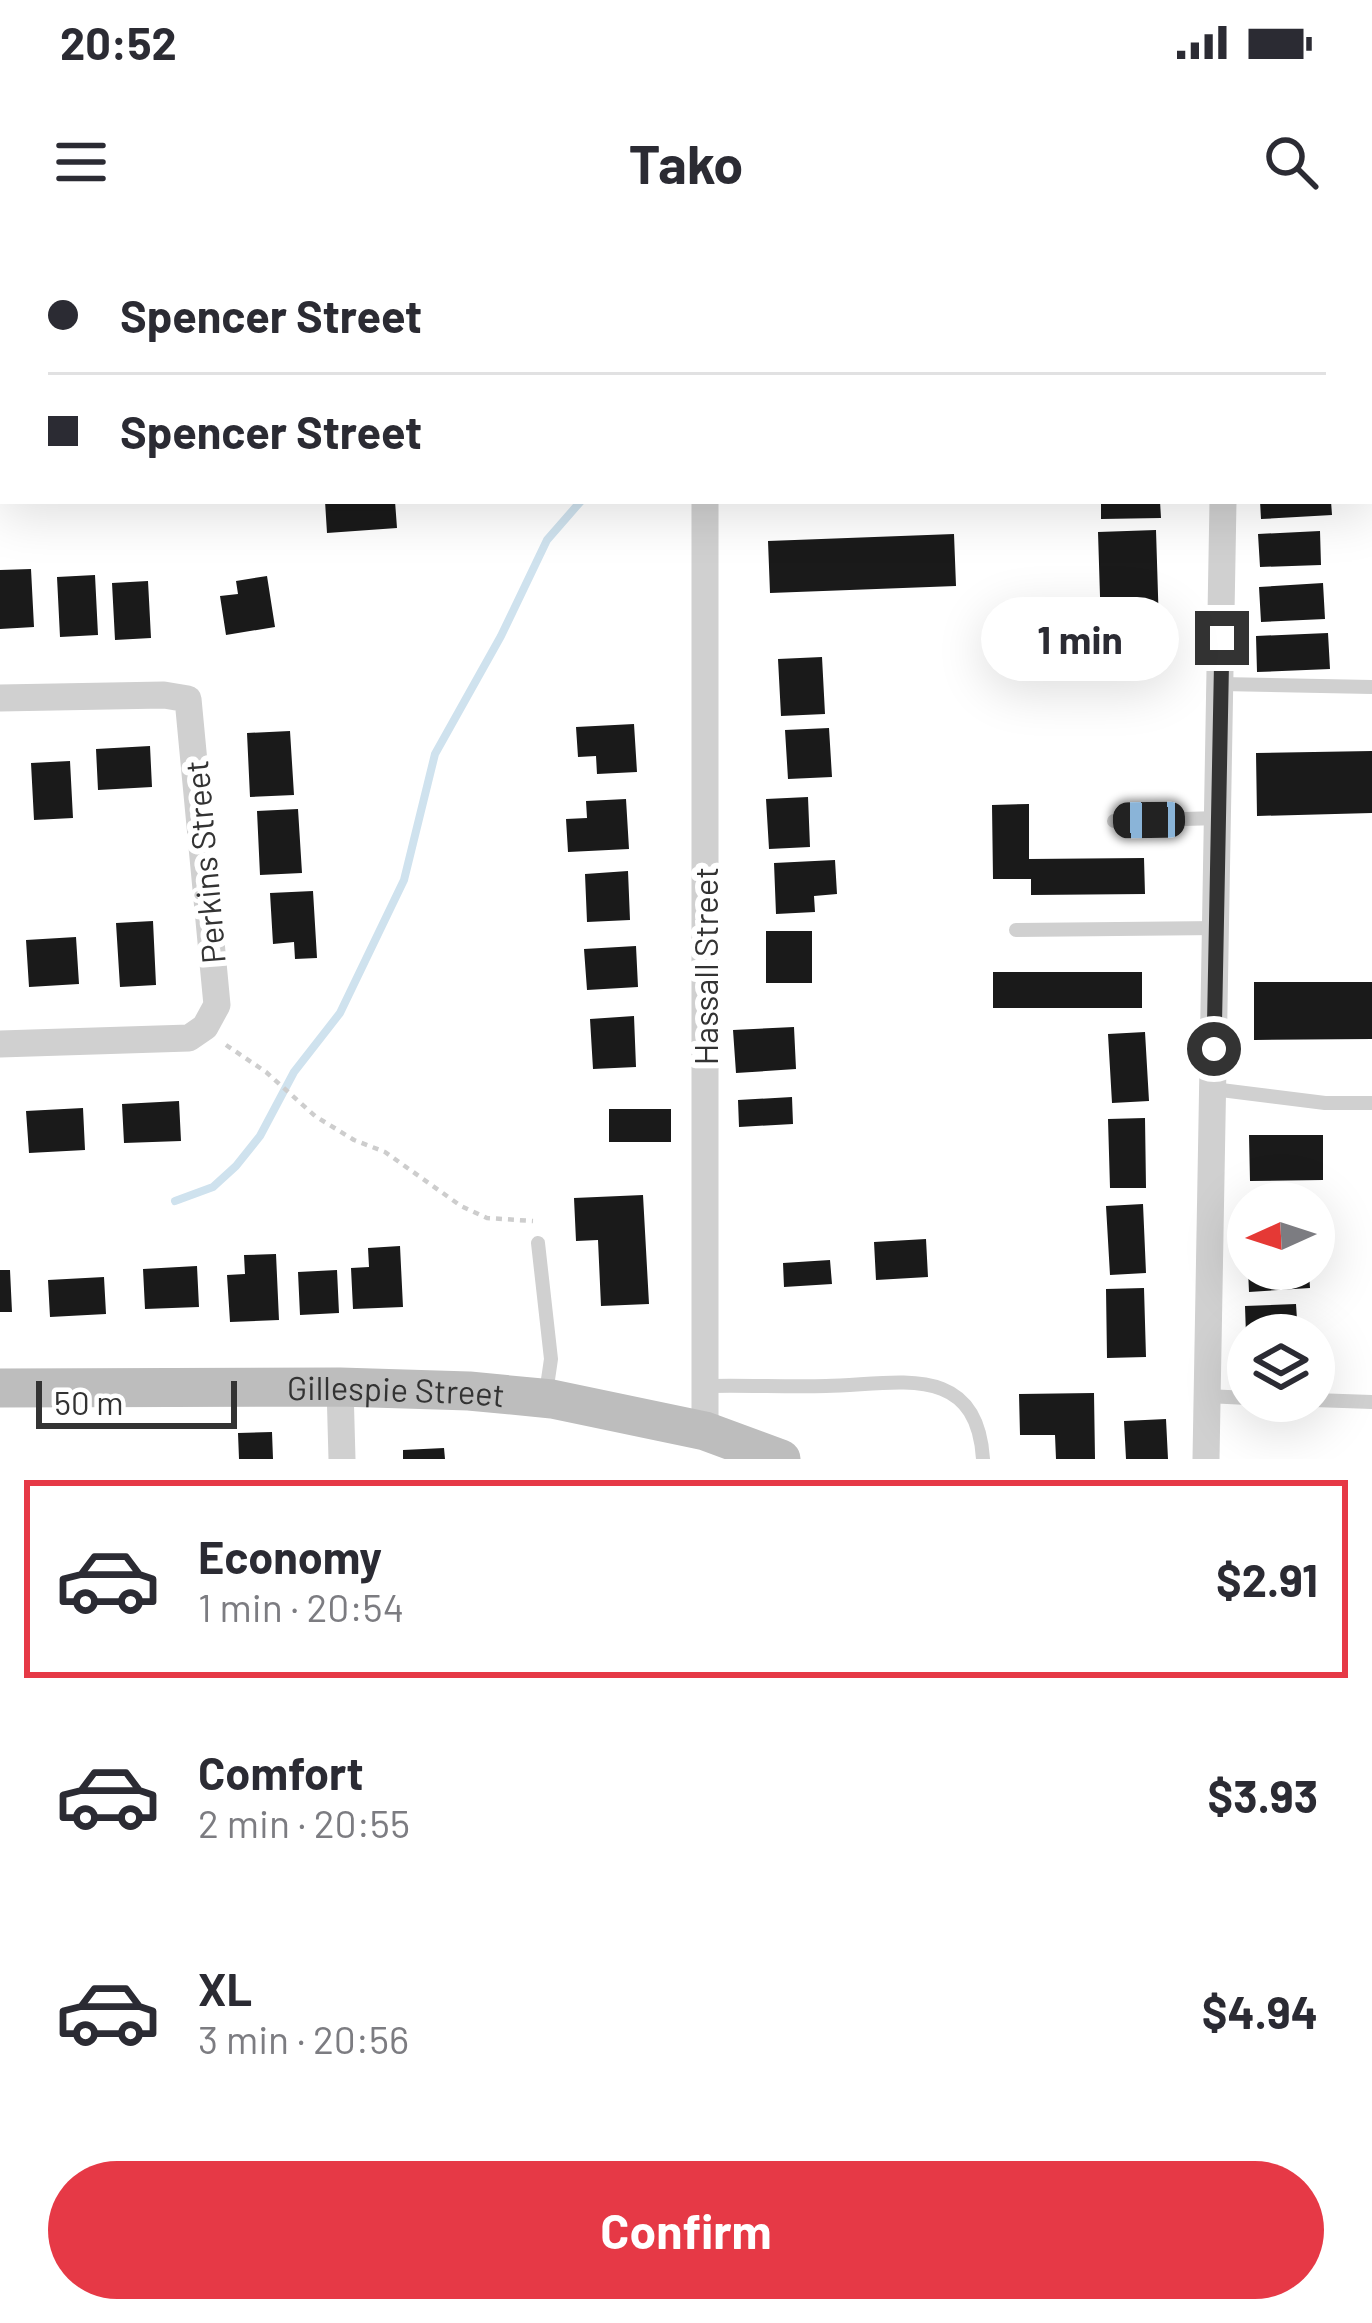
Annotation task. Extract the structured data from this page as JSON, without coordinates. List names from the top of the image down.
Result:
{
  "streets": {
    "street": ["Perkins Street", "Hassall Street", "Gillespie Street"]
  },
  "crossings": [
    ["Hassall Street", "Gillespie Street"]
  ],
  "scale_bar": "50 m",
  "north": "left",
  "page": {
    "status": "20:52",
    "header": "Tako",
    "banner": ["Spencer Street", "Spencer Street"],
    "bubble": "1 min",
    "scale": "50 m",
    "list": [
      {
        "name": "Economy",
        "note": "1 min · 20:54",
        "value": "$2.91"
      },
      {
        "name": "Comfort",
        "note": "2 min · 20:55",
        "value": "$3.93"
      },
      {
        "name": "XL",
        "note": "3 min · 20:56",
        "value": "$4.94"
      }
    ],
    "buttons": "Confirm"
  }
}
